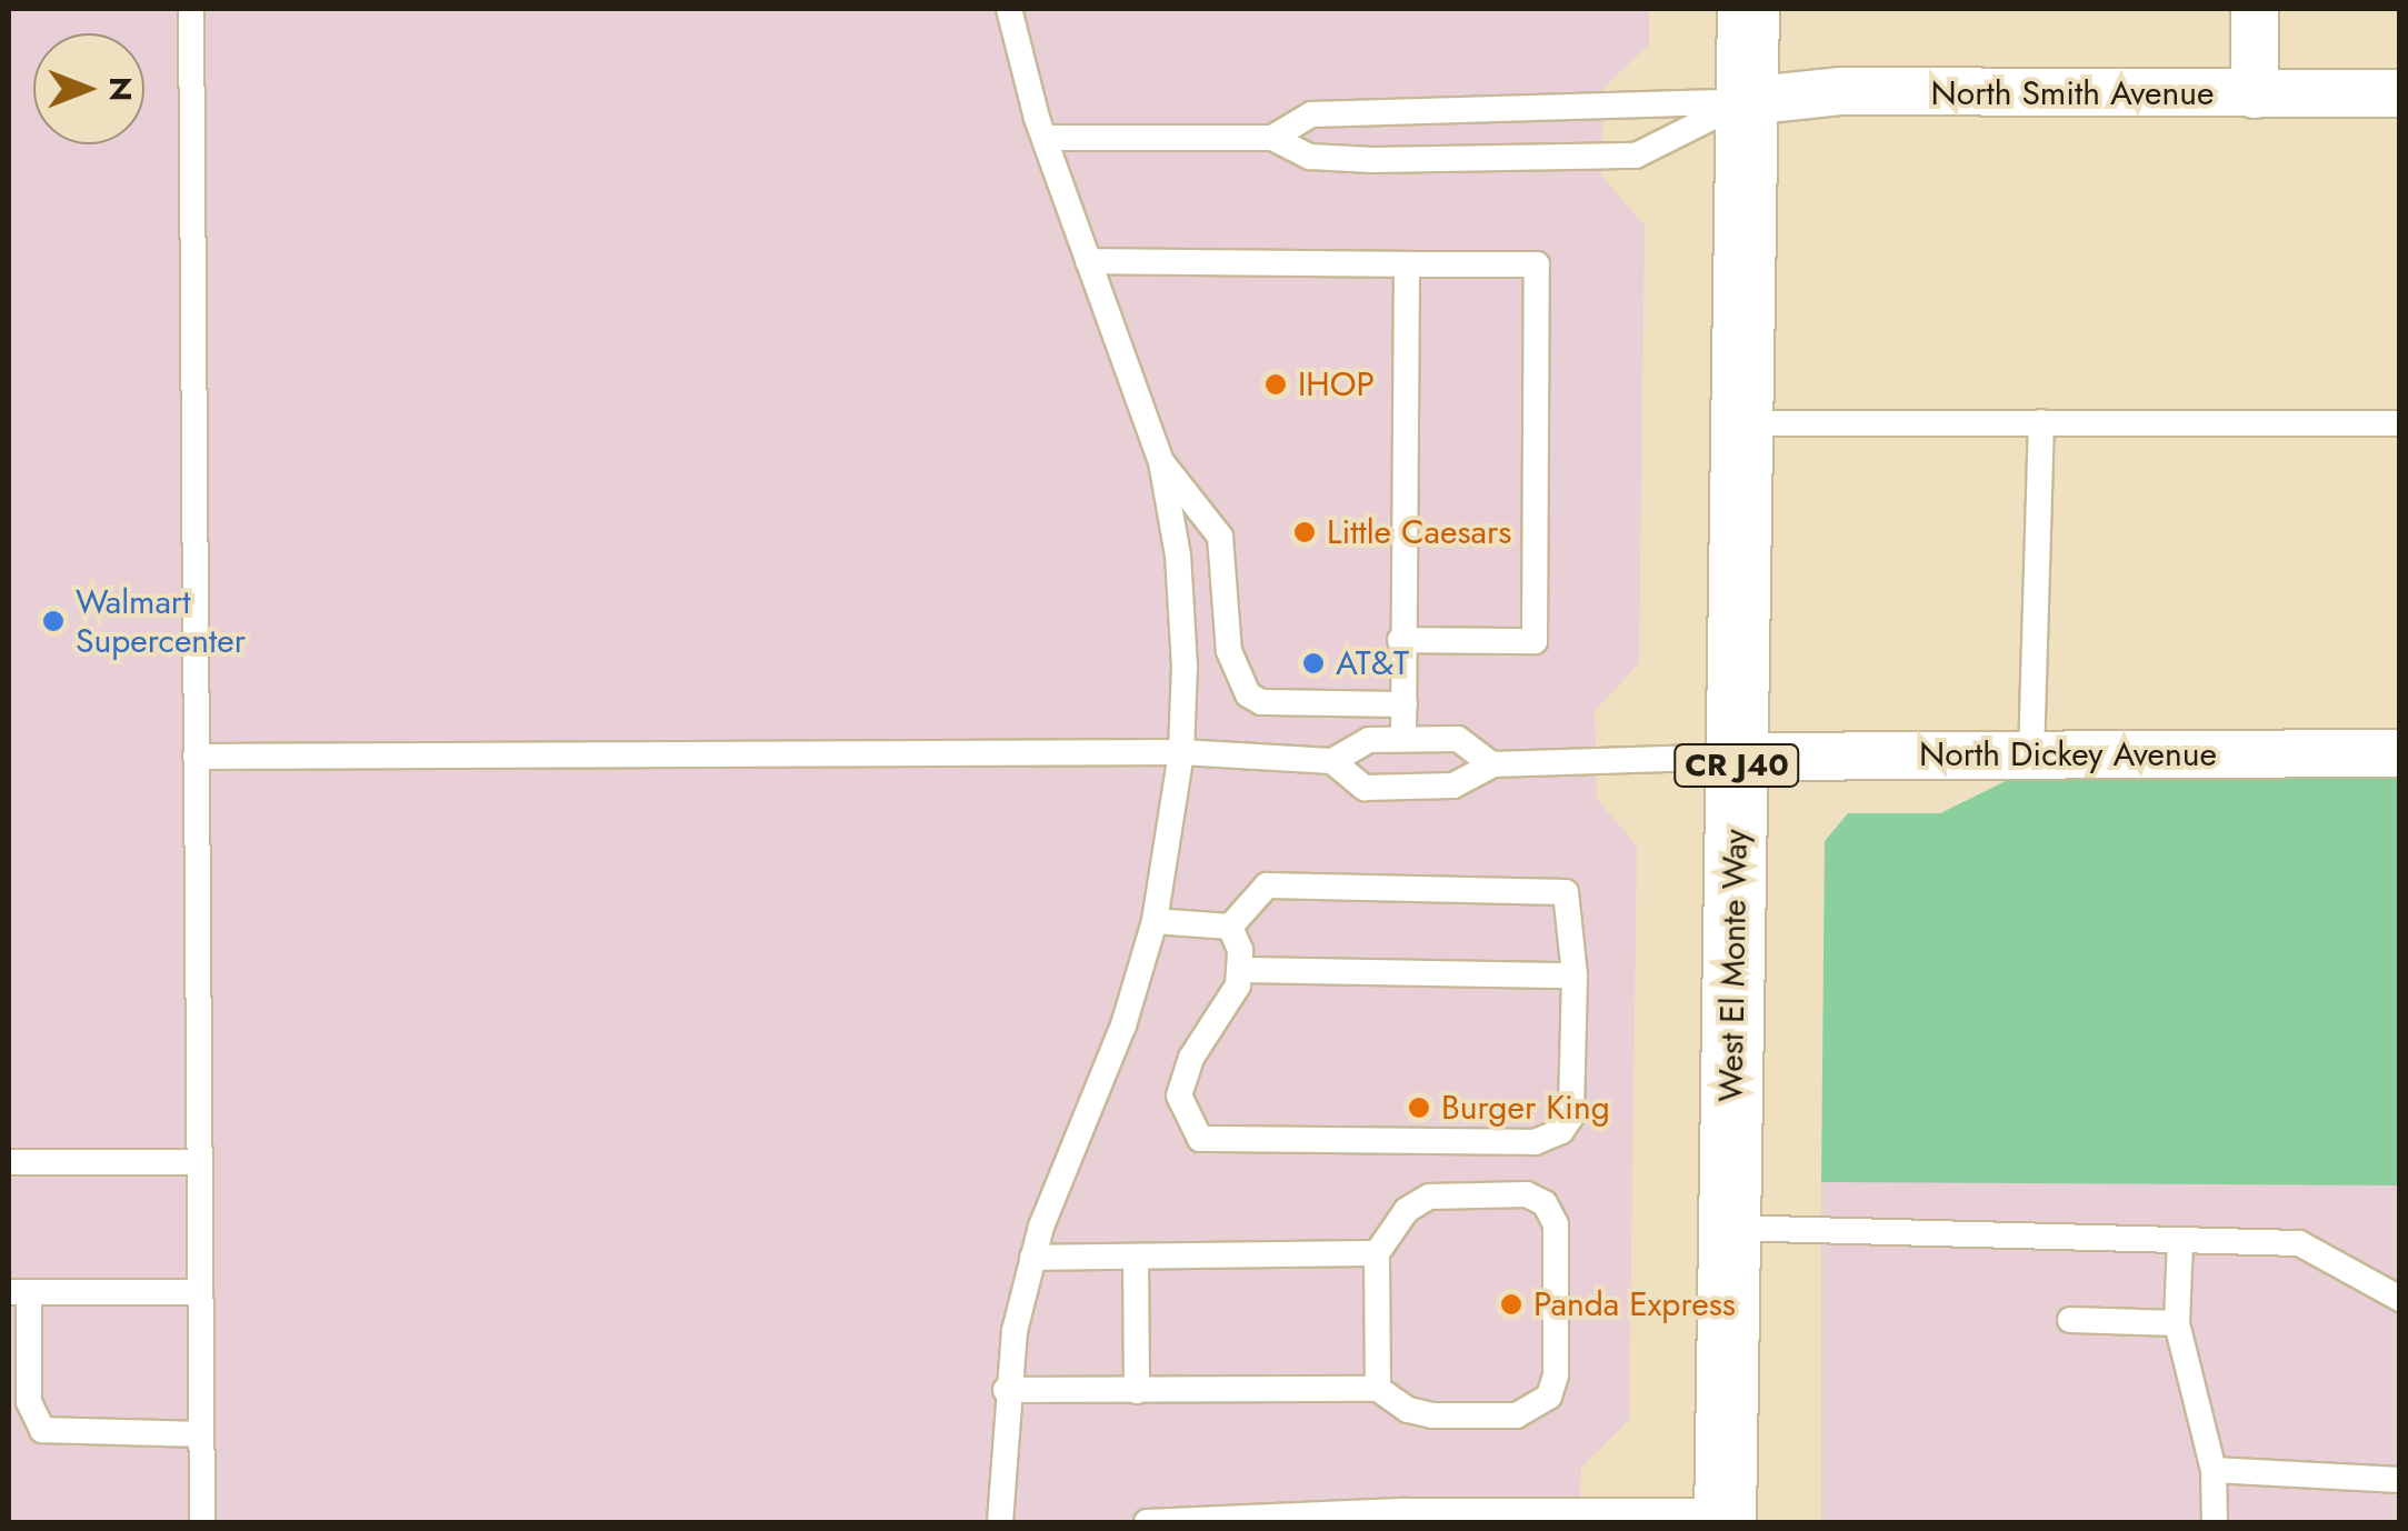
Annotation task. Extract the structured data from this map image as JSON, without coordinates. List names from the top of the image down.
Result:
{
  "streets": {
    "main road": ["CR J40", "West El Monte Way"],
    "street": ["North Smith Avenue", "North Dickey Avenue"]
  },
  "crossings": [
    ["North Smith Avenue", "West El Monte Way"],
    ["North Dickey Avenue", "West El Monte Way"]
  ],
  "places": [
    "IHOP",
    "Little Caesars",
    "Walmart Supercenter",
    "AT&T",
    "Burger King",
    "Panda Express"
  ],
  "north": "right"
}
